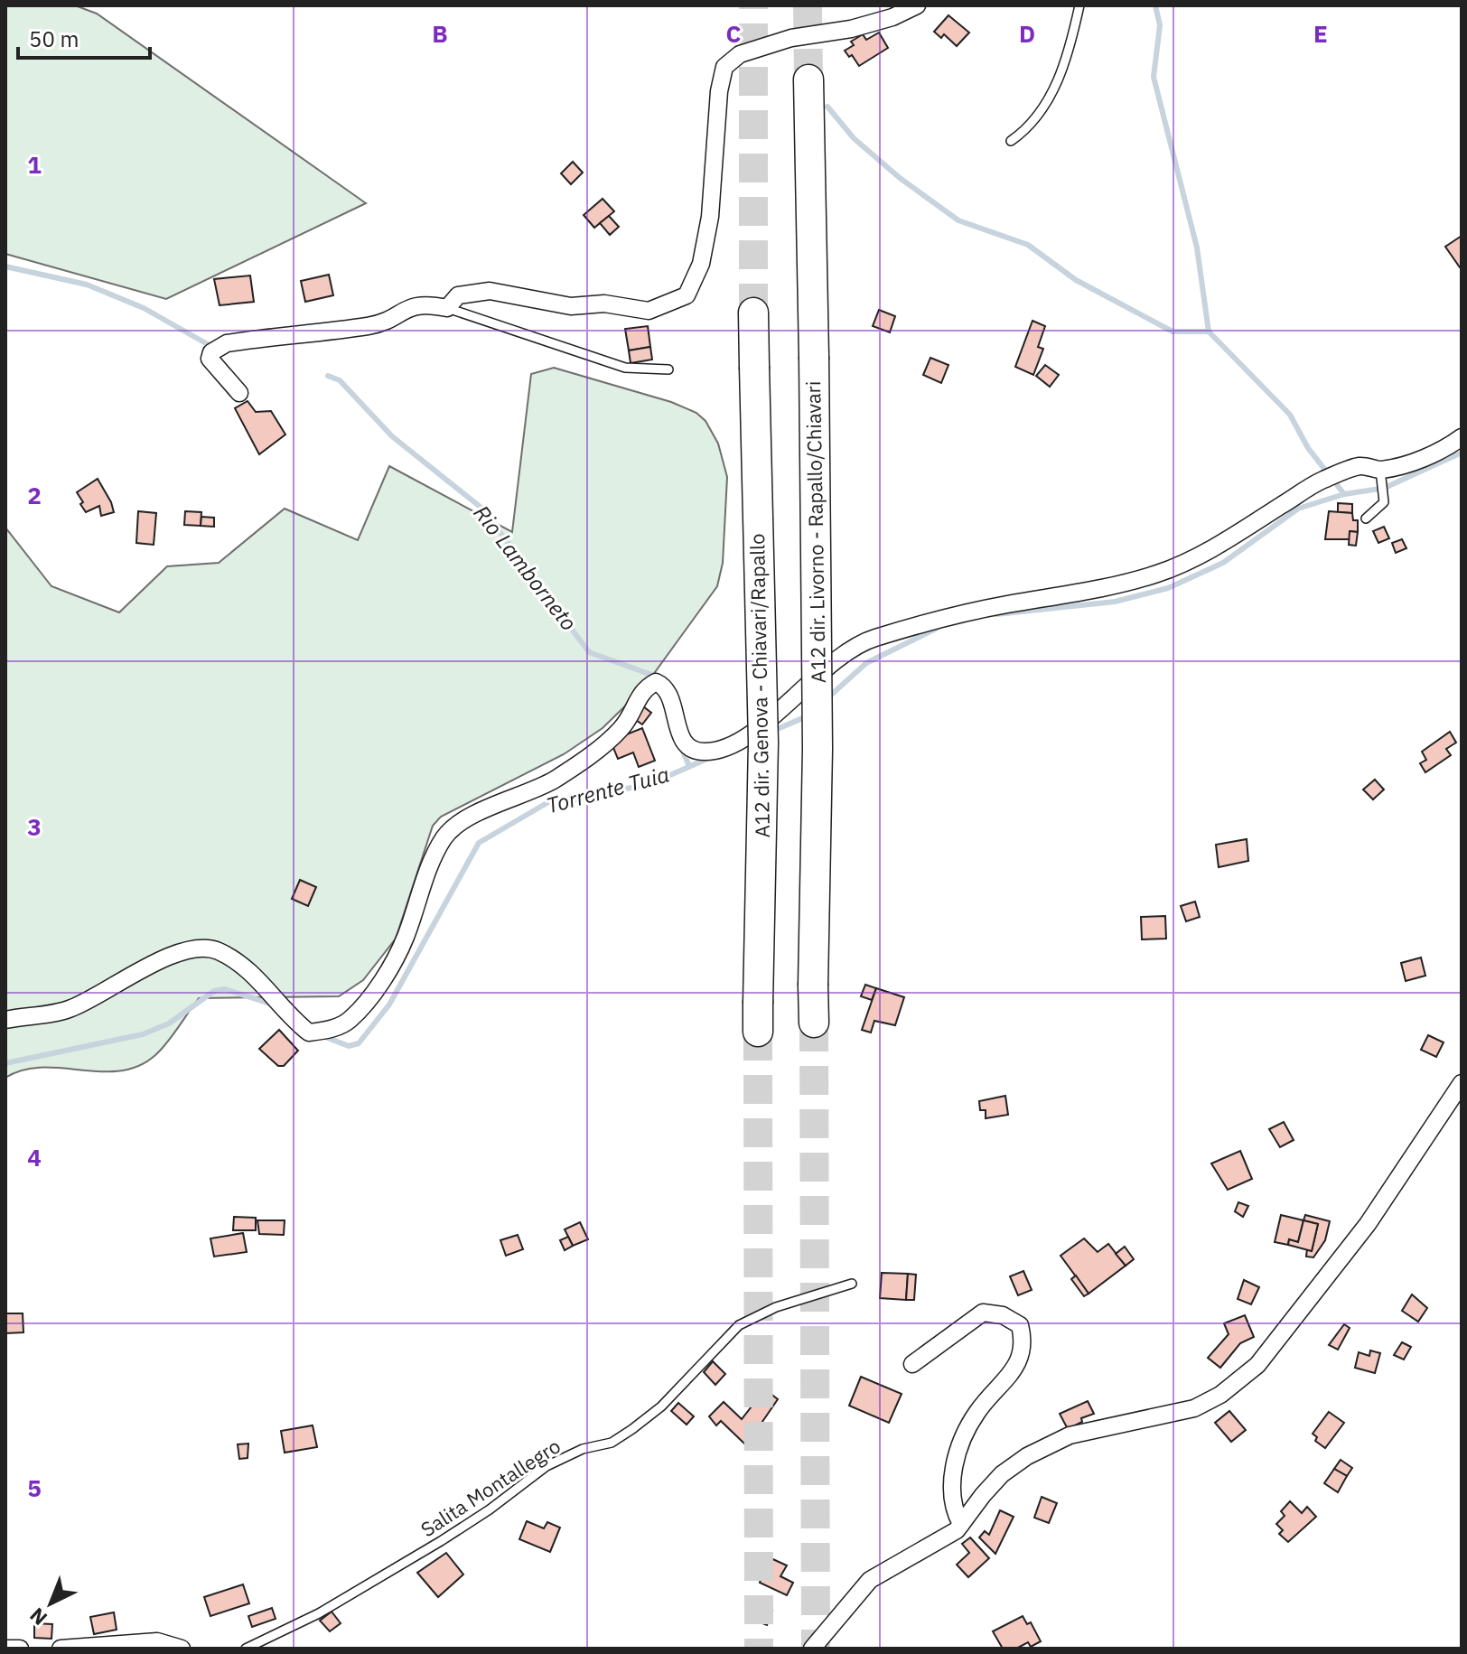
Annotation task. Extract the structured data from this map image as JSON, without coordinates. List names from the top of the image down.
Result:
{
  "streets": {
    "highway": ["A12 dir. Livorno - Rapallo/Chiavari", "A12 dir. Genova - Chiavari/Rapallo"],
    "lane": ["Salita Montallegro"]
  },
  "water": ["Rio Lamborneto", "Torrente Tuia"],
  "scale_bar": "50 m",
  "north": "bottom left",
  "grid": {
    "columns": [
      "B",
      "C",
      "D",
      "E"
    ],
    "rows": [
      "1",
      "2",
      "3",
      "4",
      "5"
    ]
  }
}
